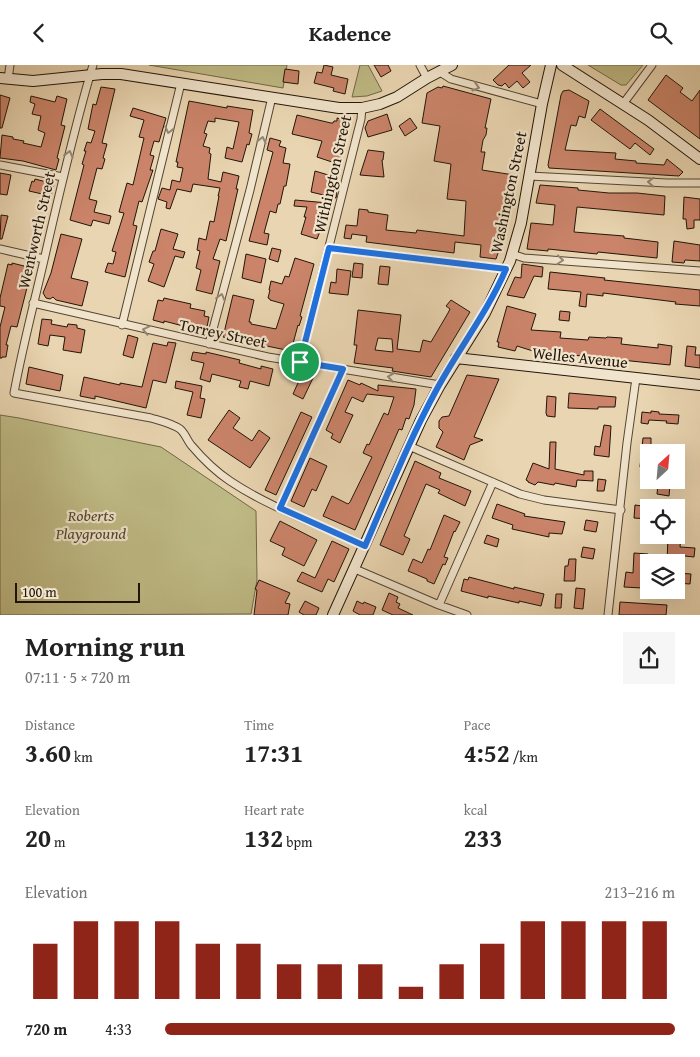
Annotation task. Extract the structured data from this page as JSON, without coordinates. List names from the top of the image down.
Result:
{
  "streets": {
    "main road": ["Washington Street", "Welles Avenue"],
    "street": ["Withington Street", "Wentworth Street", "Torrey Street"]
  },
  "crossings": [
    ["Withington Street", "Torrey Street"],
    ["Washington Street", "Torrey Street"],
    ["Washington Street", "Welles Avenue"],
    ["Wentworth Street", "Torrey Street"]
  ],
  "one_way": ["Torrey Street"],
  "parks": ["Roberts Playground"],
  "scale_bar": "100 m",
  "north": "top right",
  "page": {
    "header": "Kadence",
    "scale": "100 m",
    "heading": ["Morning run", "07:11 · 5 × 720 m"],
    "stats": [
      ["Distance", "3.60 km"],
      ["Time", "17:31"],
      ["Pace", "4:52 /km"],
      ["Elevation", "20 m"],
      ["Heart rate", "132 bpm"],
      ["kcal", "233"]
    ],
    "chart": ["Elevation", "213–216 m"],
    "list": [
      {
        "name": "720 m",
        "note": "4:33"
      }
    ]
  }
}
